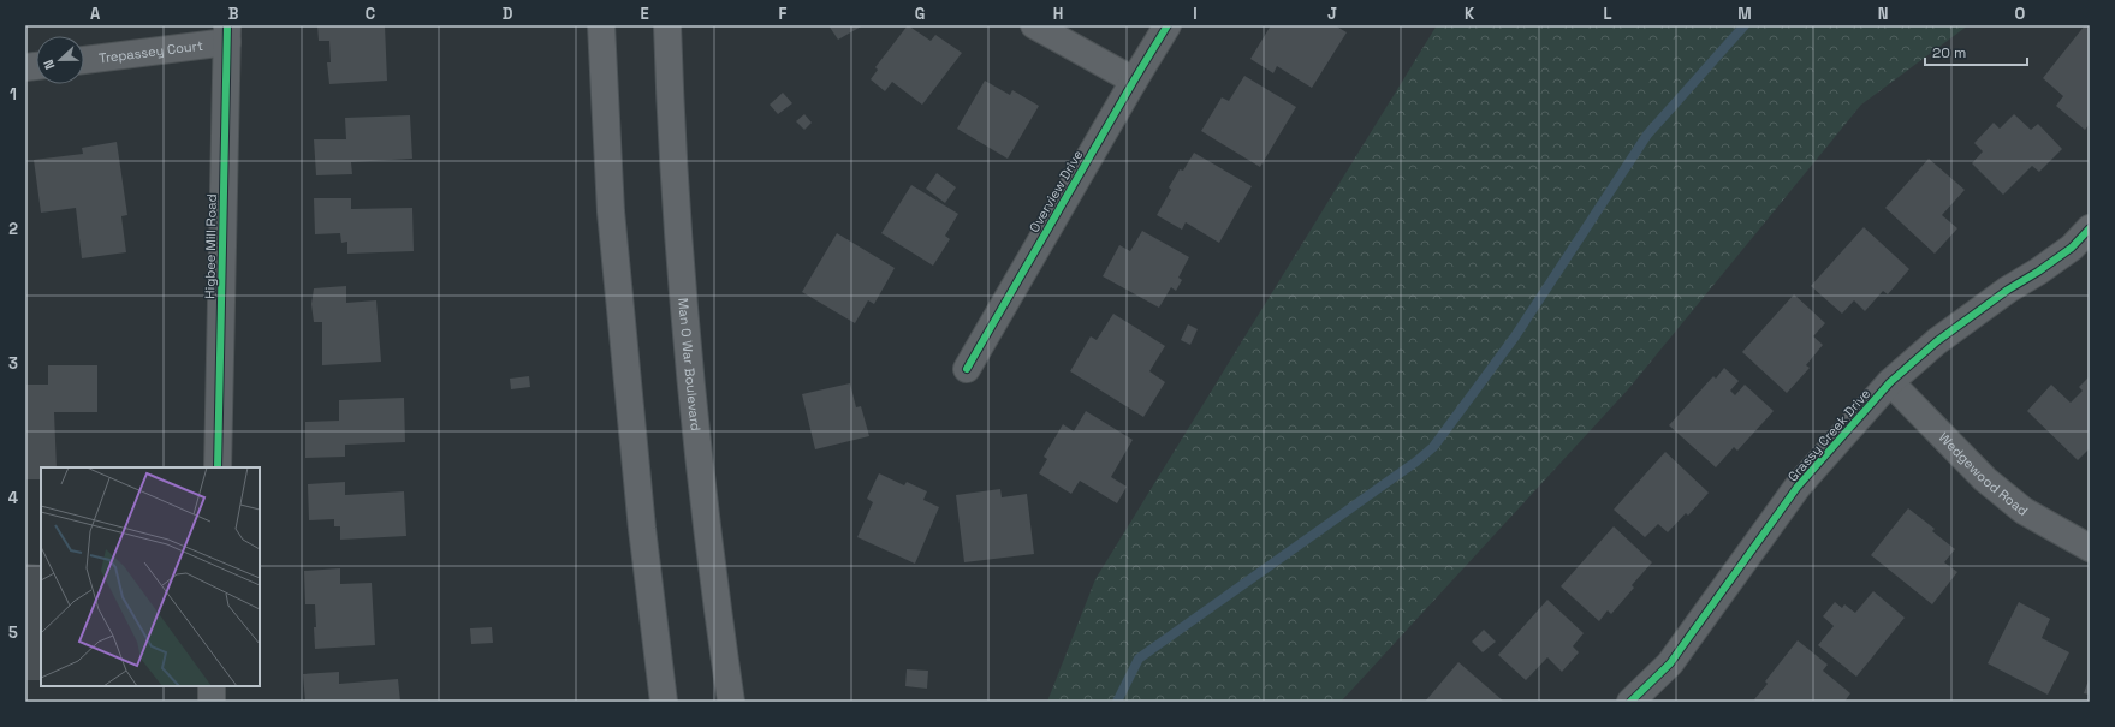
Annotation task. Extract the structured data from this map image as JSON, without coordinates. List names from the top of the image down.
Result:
{
  "streets": {
    "main road": ["Man O War Boulevard"],
    "street": [
      "Trepassey Court",
      "Overview Drive",
      "Higbee Mill Road",
      "Grassy Creek Drive",
      "Wedgewood Road"
    ]
  },
  "crossings": [
    ["Trepassey Court", "Higbee Mill Road"],
    ["Grassy Creek Drive", "Wedgewood Road"]
  ],
  "scale_bar": "20 m",
  "north": "left",
  "grid": {
    "columns": [
      "A",
      "B",
      "C",
      "D",
      "E",
      "F",
      "G",
      "H",
      "I",
      "J",
      "K",
      "L",
      "M",
      "N",
      "O"
    ],
    "rows": [
      "1",
      "2",
      "3",
      "4",
      "5"
    ]
  }
}
